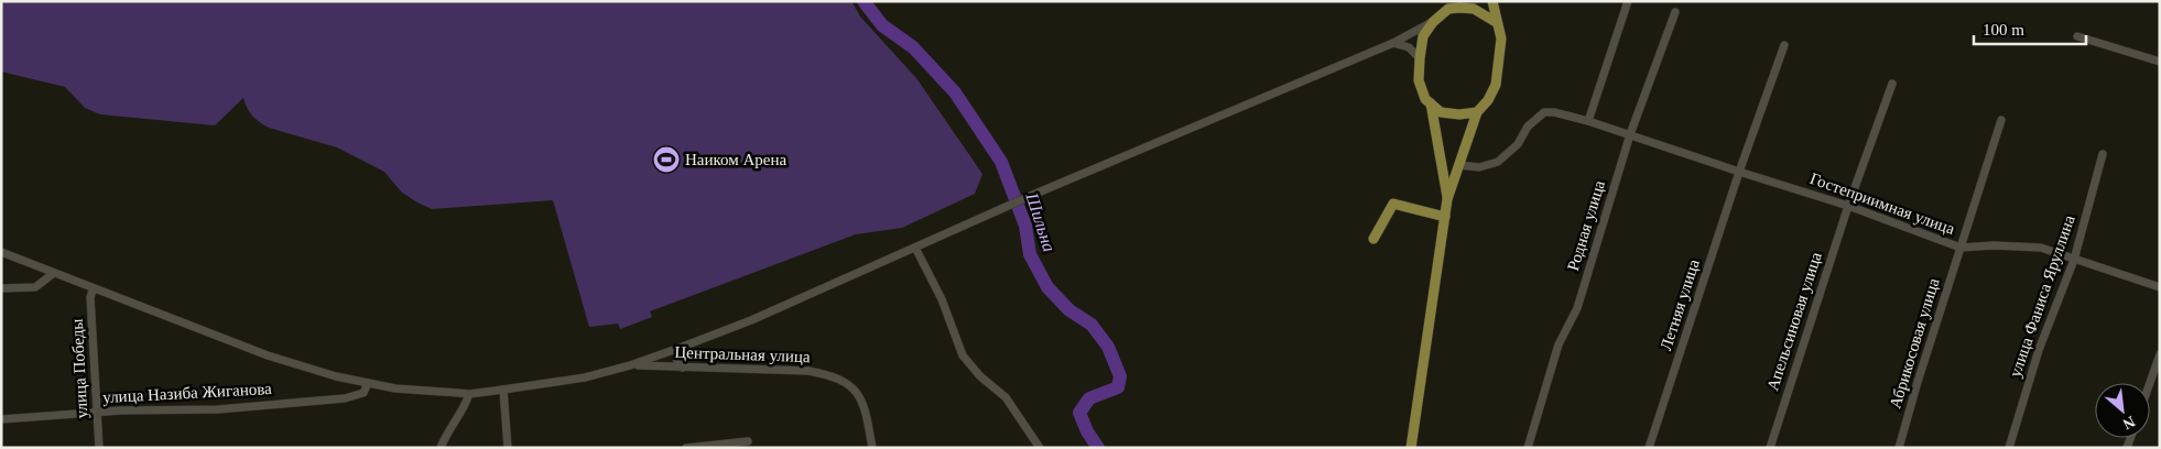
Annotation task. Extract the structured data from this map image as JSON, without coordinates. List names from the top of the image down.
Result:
{
  "streets": {
    "street": [
      "Гостеприимная улица",
      "Родная улица",
      "улица Фаниса Яруллина",
      "Летняя улица",
      "Апельсиновая улица",
      "Абрикосовая улица",
      "Центральная улица",
      "улица Победы",
      "улица Назиба Жиганова"
    ]
  },
  "crossings": [
    ["Гостеприимная улица", "Родная улица"],
    ["Гостеприимная улица", "улица Фаниса Яруллина"],
    ["Гостеприимная улица", "Летняя улица"],
    ["Гостеприимная улица", "Апельсиновая улица"],
    ["Гостеприимная улица", "Абрикосовая улица"],
    ["улица Победы", "улица Назиба Жиганова"]
  ],
  "water": ["Шильна"],
  "places": {
    "sports": ["Наиком Арена"]
  },
  "scale_bar": "100 m",
  "north": "bottom right"
}
